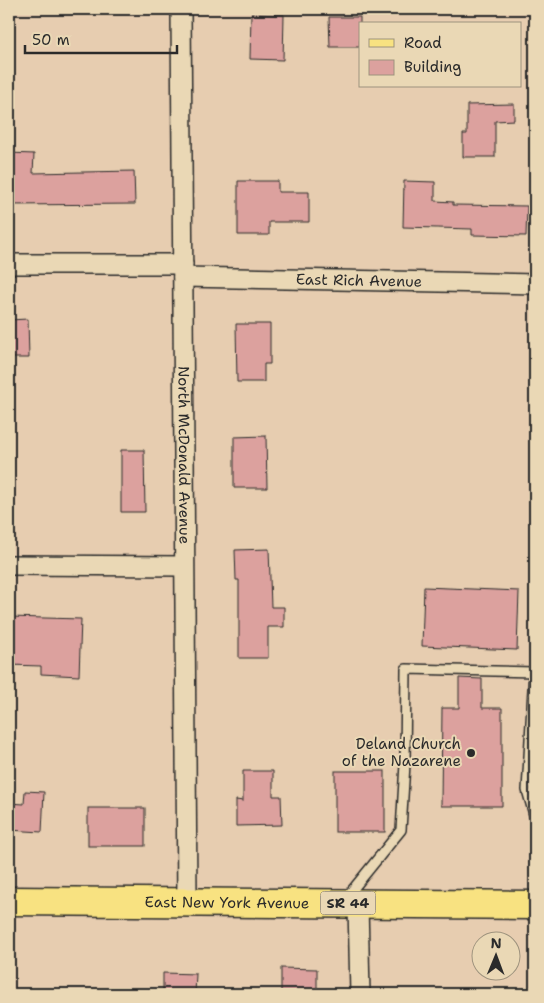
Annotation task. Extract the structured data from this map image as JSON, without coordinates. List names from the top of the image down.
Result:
{
  "streets": {
    "main road": ["East New York Avenue", "SR 44"],
    "street": ["East Rich Avenue", "North McDonald Avenue"]
  },
  "crossings": [
    ["East Rich Avenue", "North McDonald Avenue"],
    ["North McDonald Avenue", "East New York Avenue"]
  ],
  "places": ["Deland Church of the Nazarene"],
  "legend": ["Road", "Building"],
  "scale_bar": "50 m",
  "north": "top"
}
